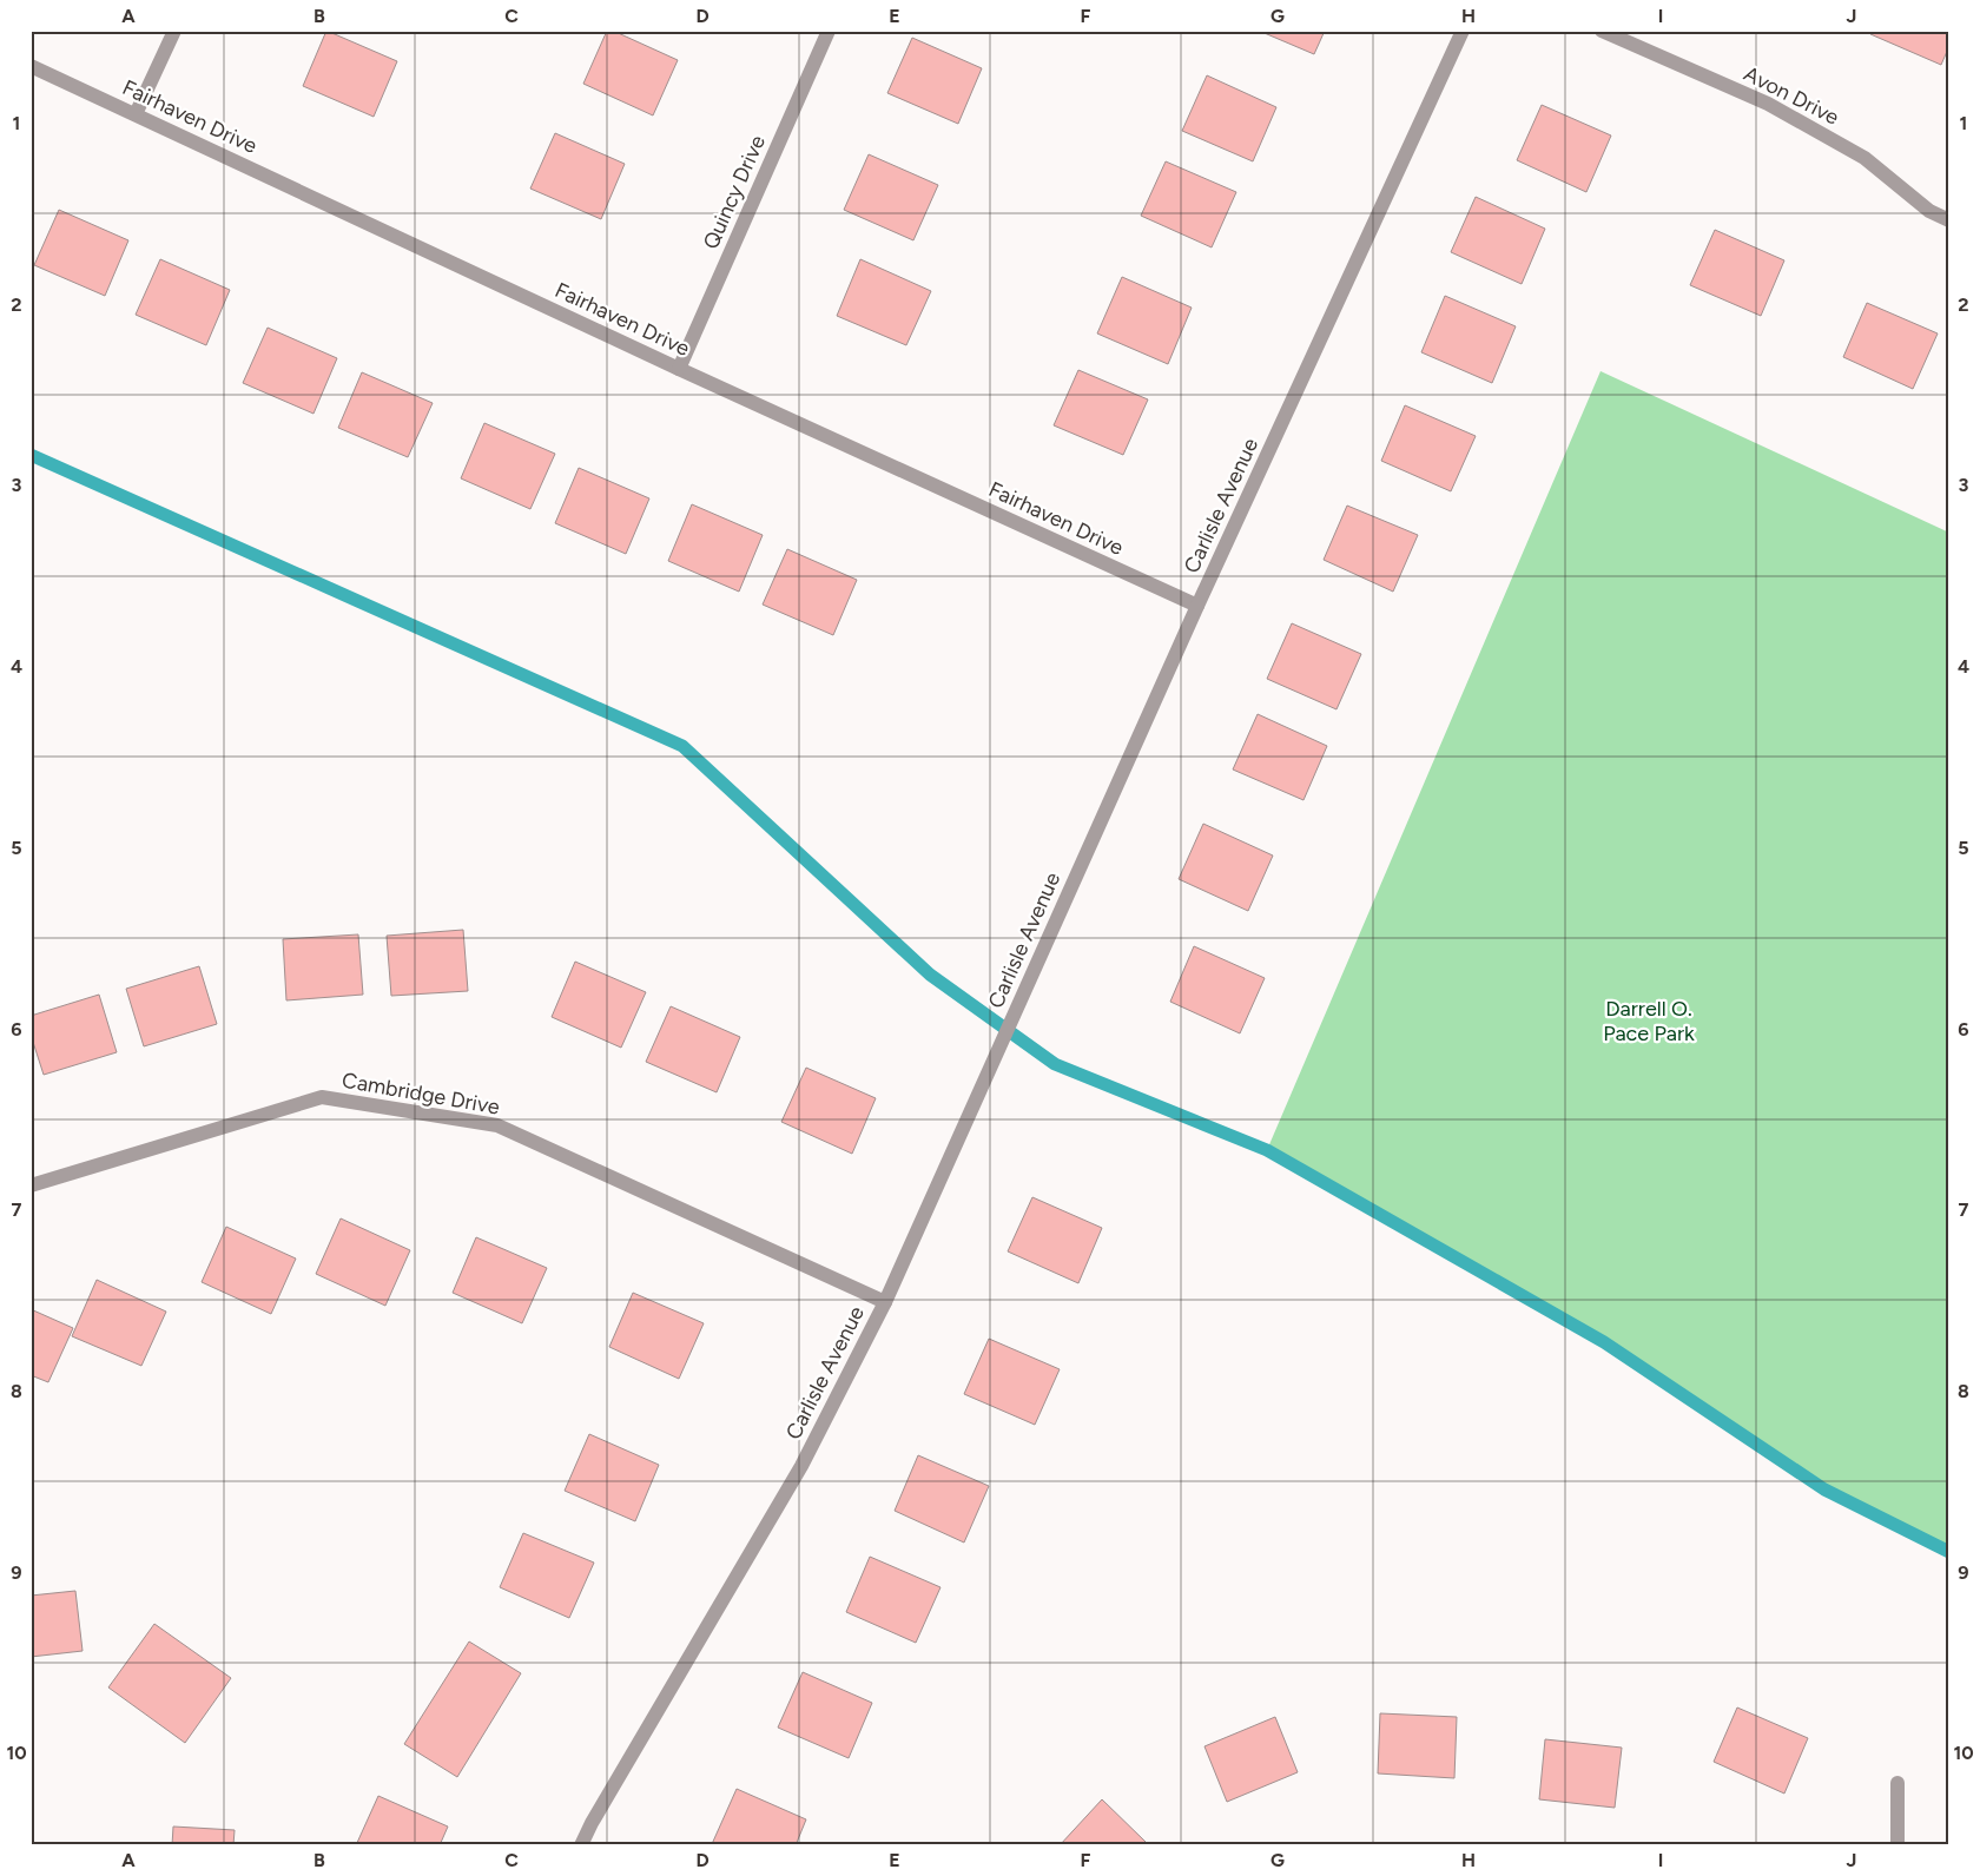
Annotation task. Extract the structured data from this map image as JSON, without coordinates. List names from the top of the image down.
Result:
{
  "streets": {
    "street": [
      "Avon Drive",
      "Fairhaven Drive",
      "Quincy Drive",
      "Carlisle Avenue",
      "Cambridge Drive"
    ]
  },
  "crossings": [
    ["Fairhaven Drive", "Quincy Drive"],
    ["Fairhaven Drive", "Carlisle Avenue"],
    ["Carlisle Avenue", "Cambridge Drive"]
  ],
  "parks": ["Darrell O. Pace Park"],
  "grid": {
    "columns": [
      "A",
      "B",
      "C",
      "D",
      "E",
      "F",
      "G",
      "H",
      "I",
      "J"
    ],
    "rows": [
      "1",
      "2",
      "3",
      "4",
      "5",
      "6",
      "7",
      "8",
      "9",
      "10"
    ]
  }
}
